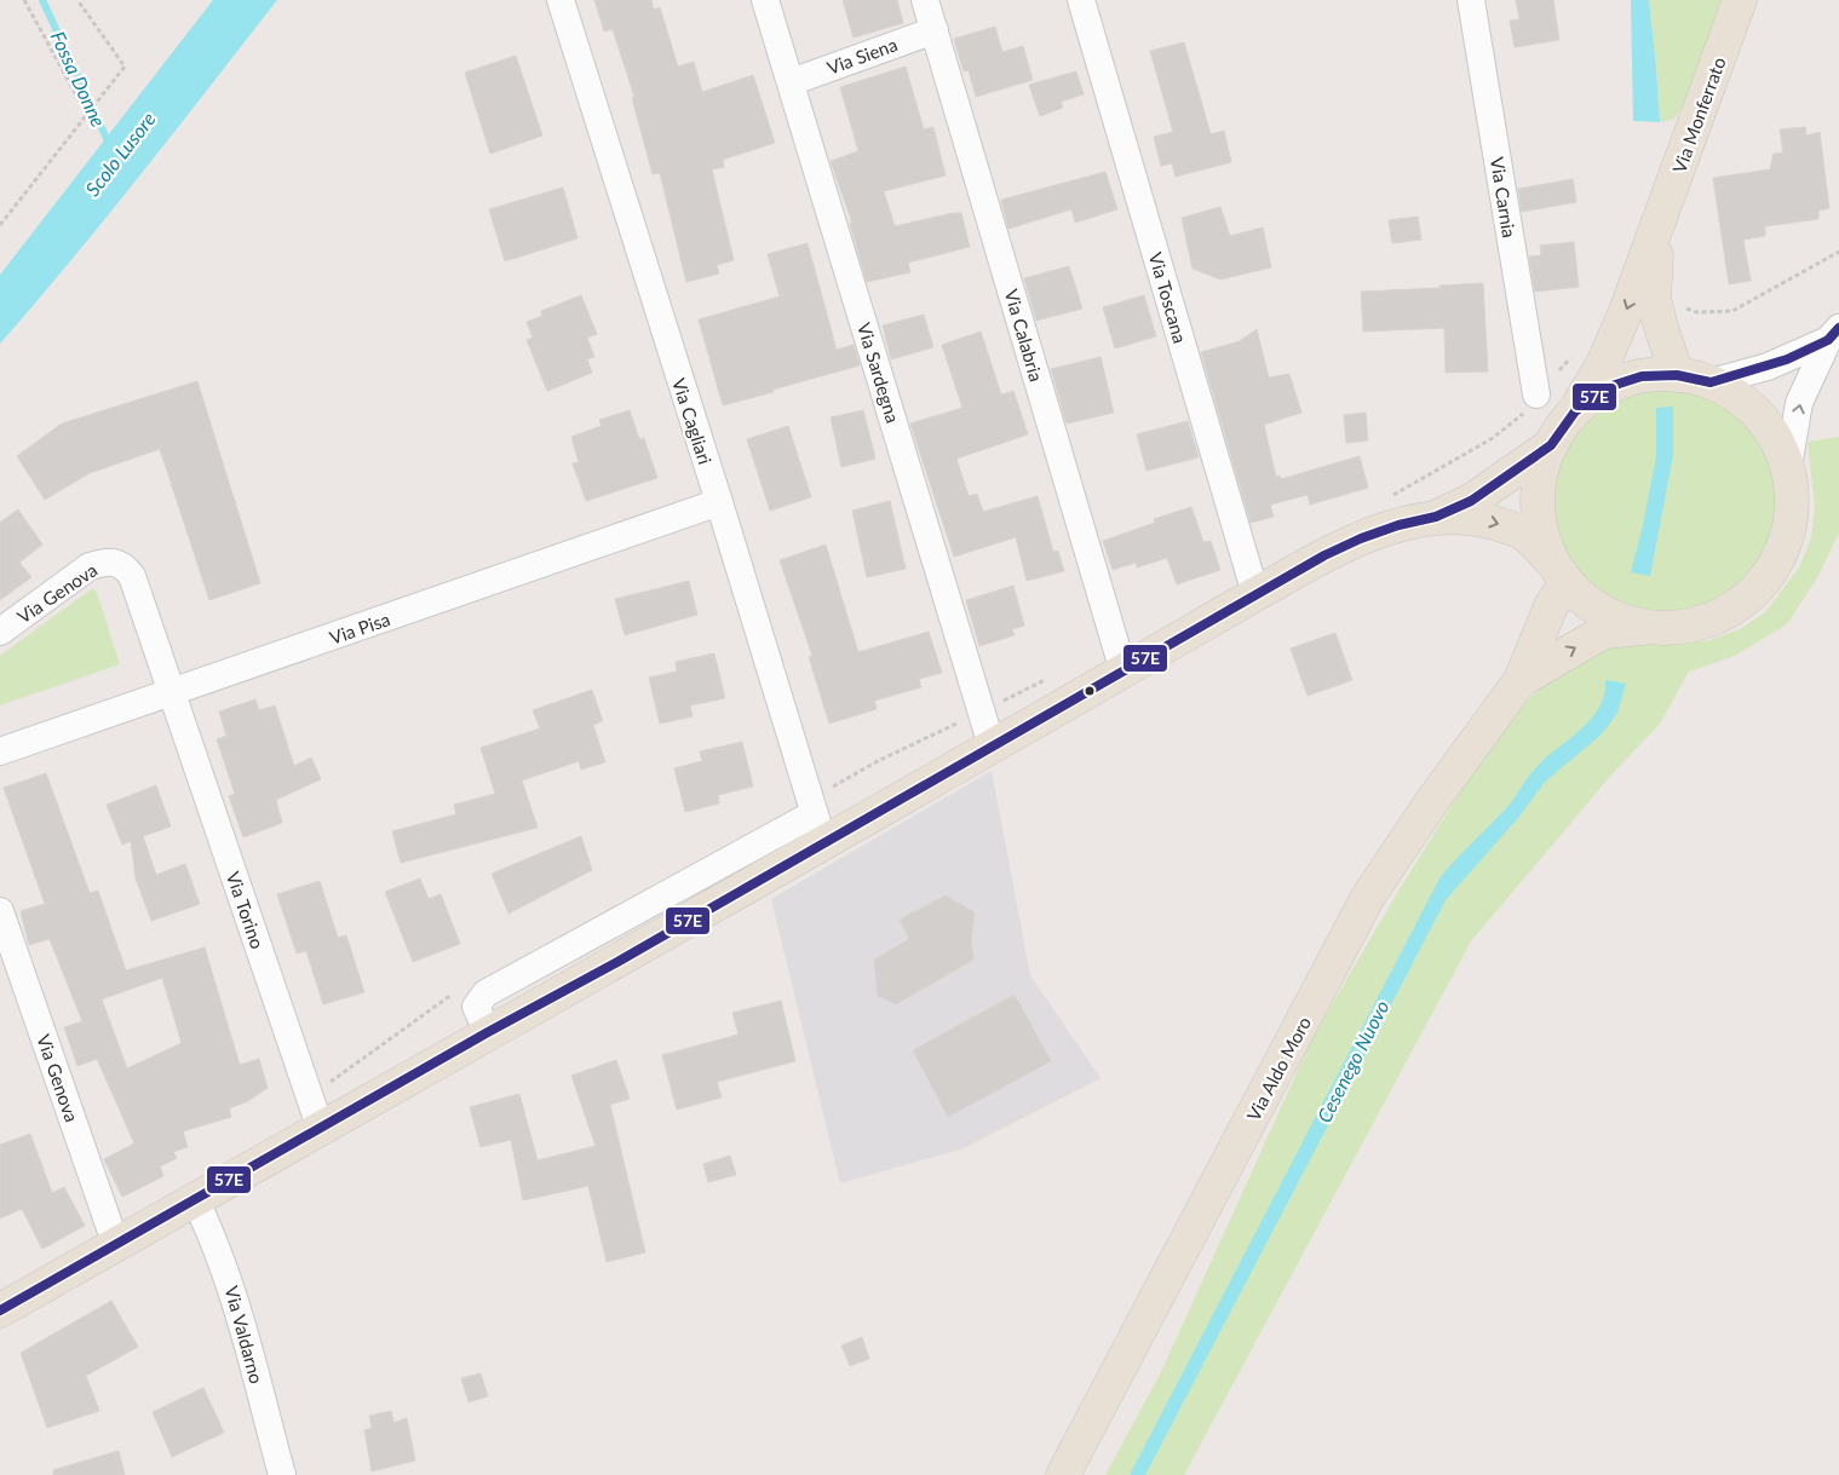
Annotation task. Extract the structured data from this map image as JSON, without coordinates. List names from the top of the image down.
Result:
{
  "streets": {
    "main road": ["Via Monferrato", "Via Aldo Moro"],
    "street": [
      "Via Siena",
      "Via Carnia",
      "Via Toscana",
      "Via Calabria",
      "Via Sardegna",
      "Via Cagliari",
      "Via Genova",
      "Via Pisa",
      "Via Torino",
      "Via Valdarno"
    ]
  },
  "crossings": [
    ["Via Siena", "Via Calabria"],
    ["Via Siena", "Via Sardegna"],
    ["Via Cagliari", "Via Pisa"],
    ["Via Genova", "Via Pisa"],
    ["Via Genova", "Via Torino"],
    ["Via Pisa", "Via Torino"]
  ],
  "water": ["Fossa Donne", "Scolo Lusore", "Cesenego Nuovo"],
  "lines": ["transit line 57E"]
}
